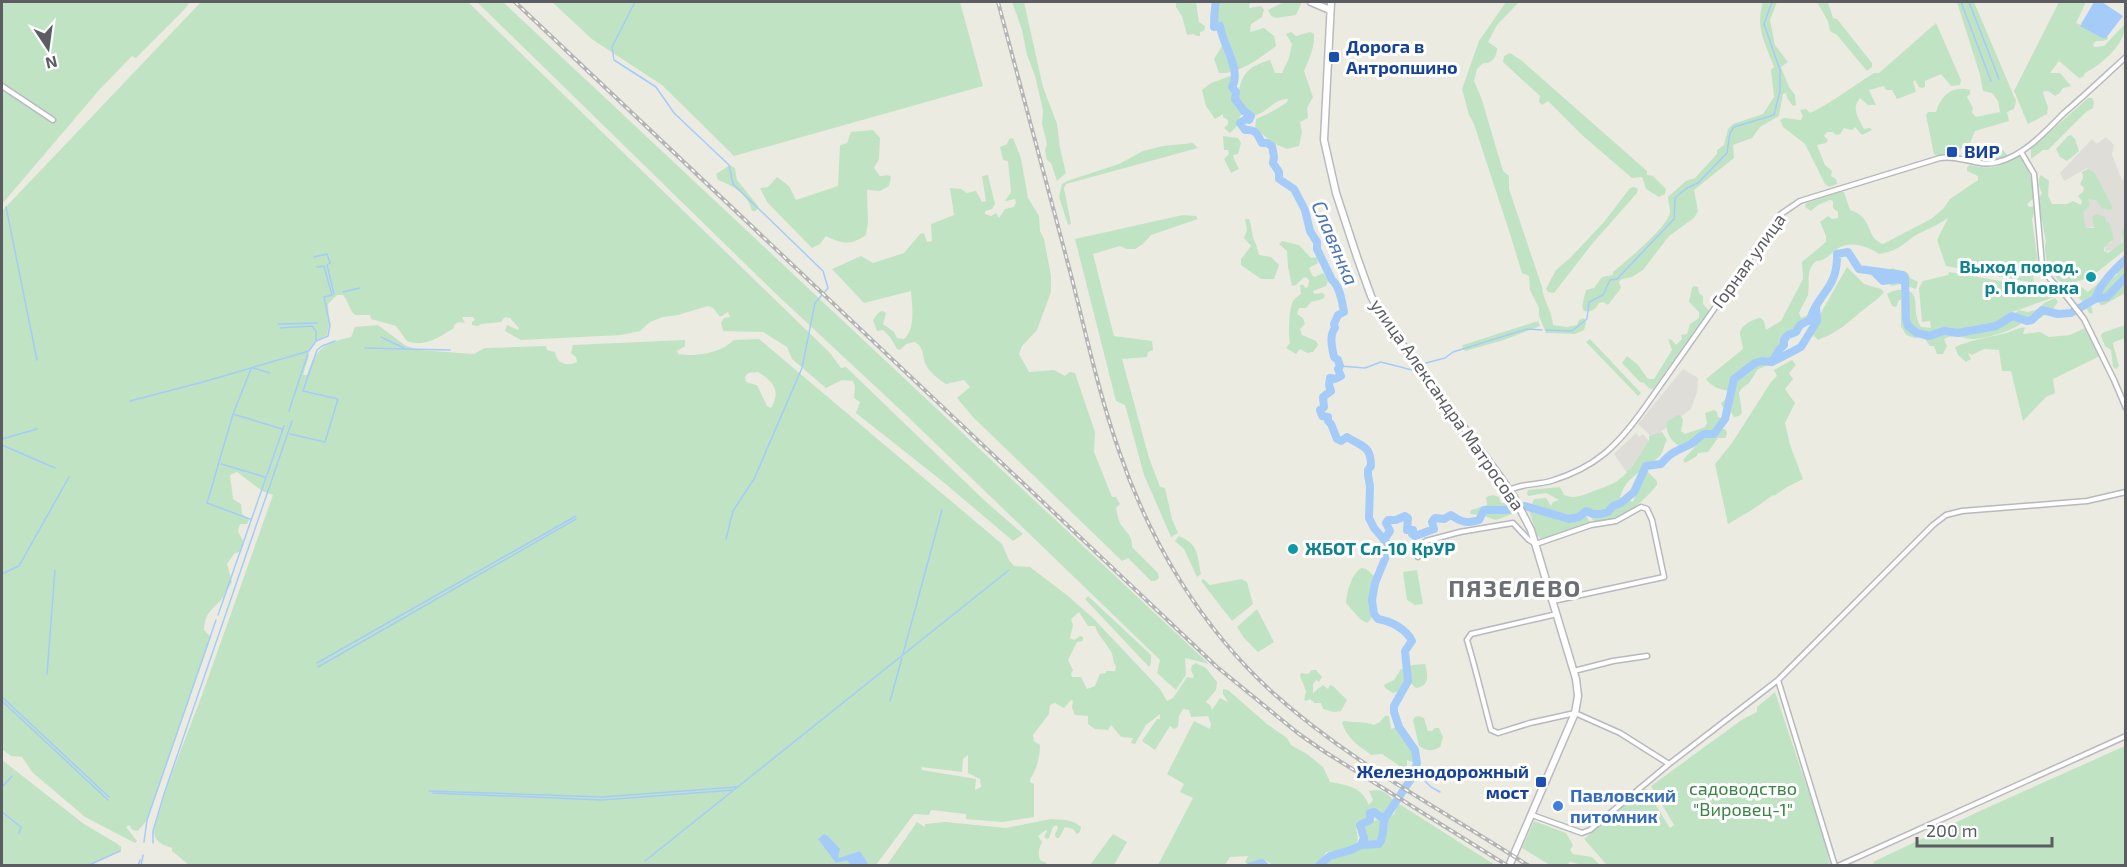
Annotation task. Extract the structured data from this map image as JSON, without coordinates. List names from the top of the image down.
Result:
{
  "streets": {
    "main road": ["улица Александра Матросова"],
    "street": ["Горная улица"]
  },
  "crossings": [
    ["Горная улица", "улица Александра Матросова"]
  ],
  "districts": ["ПЯЗЕЛЕВО"],
  "water": ["Славянка"],
  "parks": ["садоводство \"Вировец-1\""],
  "places": {
    "transit": ["Дорога в Антропшино", "ВИР", "Железнодорожный мост"],
    "other": ["Выход пород. р. Поповка", "ЖБОТ Сл-10 КрУР", "Павловский питомник"]
  },
  "scale_bar": "200 m",
  "north": "bottom"
}
